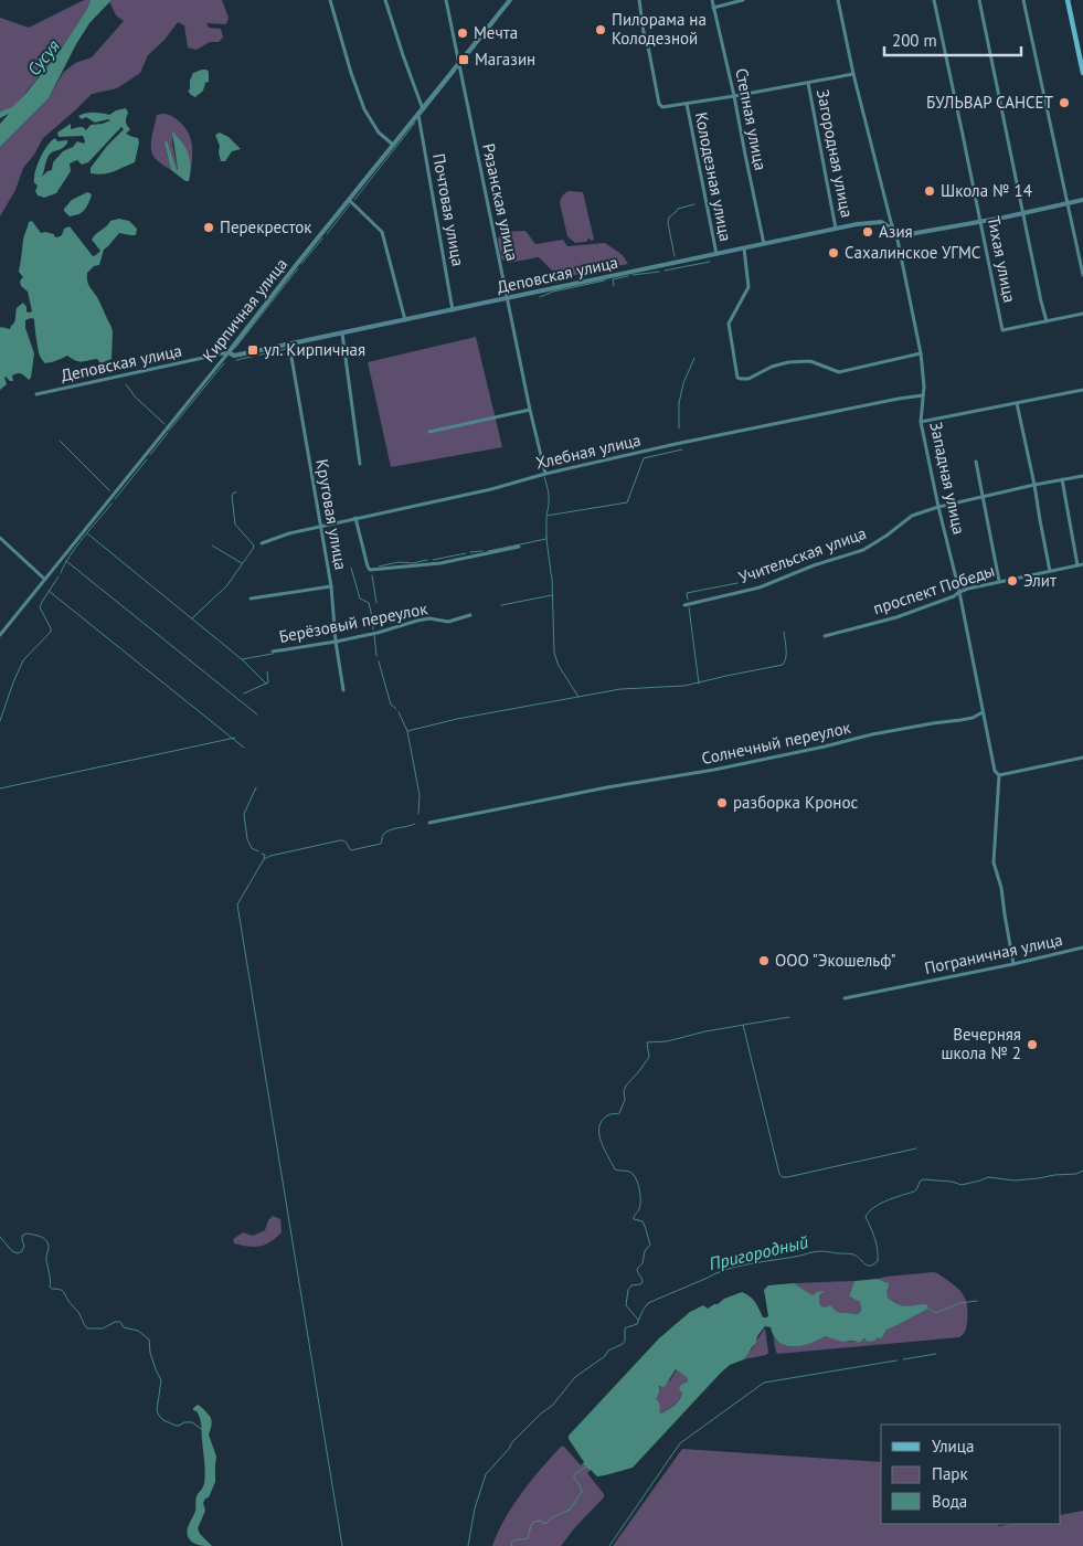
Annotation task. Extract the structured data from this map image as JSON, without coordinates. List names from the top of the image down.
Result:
{
  "streets": {
    "street": [
      "Степная улица",
      "Загородная улица",
      "Колодезная улица",
      "Рязанская улица",
      "Почтовая улица",
      "Тихая улица",
      "Деповская улица",
      "Кирпичная улица",
      "Хлебная улица",
      "Западная улица",
      "Круговая улица",
      "Учительская улица",
      "проспект Победы",
      "Берёзовый переулок",
      "Солнечный переулок",
      "Пограничная улица"
    ]
  },
  "crossings": [
    ["Степная улица", "Деповская улица"],
    ["Загородная улица", "Деповская улица"],
    ["Колодезная улица", "Деповская улица"],
    ["Колодезная улица", "Западная улица"],
    ["Рязанская улица", "Деповская улица"],
    ["Рязанская улица", "Кирпичная улица"],
    ["Рязанская улица", "Хлебная улица"],
    ["Почтовая улица", "Деповская улица"],
    ["Почтовая улица", "Кирпичная улица"],
    ["Тихая улица", "Деповская улица"],
    ["Деповская улица", "Кирпичная улица"],
    ["Деповская улица", "Западная улица"],
    ["Деповская улица", "Круговая улица"],
    ["Хлебная улица", "Западная улица"],
    ["Хлебная улица", "Круговая улица"],
    ["Западная улица", "Учительская улица"],
    ["Западная улица", "проспект Победы"],
    ["Западная улица", "Солнечный переулок"],
    ["Западная улица", "Пограничная улица"],
    ["Круговая улица", "Берёзовый переулок"]
  ],
  "water": ["Сусуя", "Пригородный"],
  "places": {
    "other": [
      "Пилорама на Колодезной",
      "Мечта",
      "БУЛЬВАР САНСЕТ",
      "Школа № 14",
      "Перекресток",
      "Азия",
      "Сахалинское УГМС",
      "Элит",
      "разборка Кронос",
      "ООО \"Экошельф\"",
      "Вечерняя школа № 2"
    ],
    "transit": ["Магазин", "ул. Кирпичная"]
  },
  "legend": ["Улица", "Парк", "Вода"],
  "scale_bar": "200 m"
}
